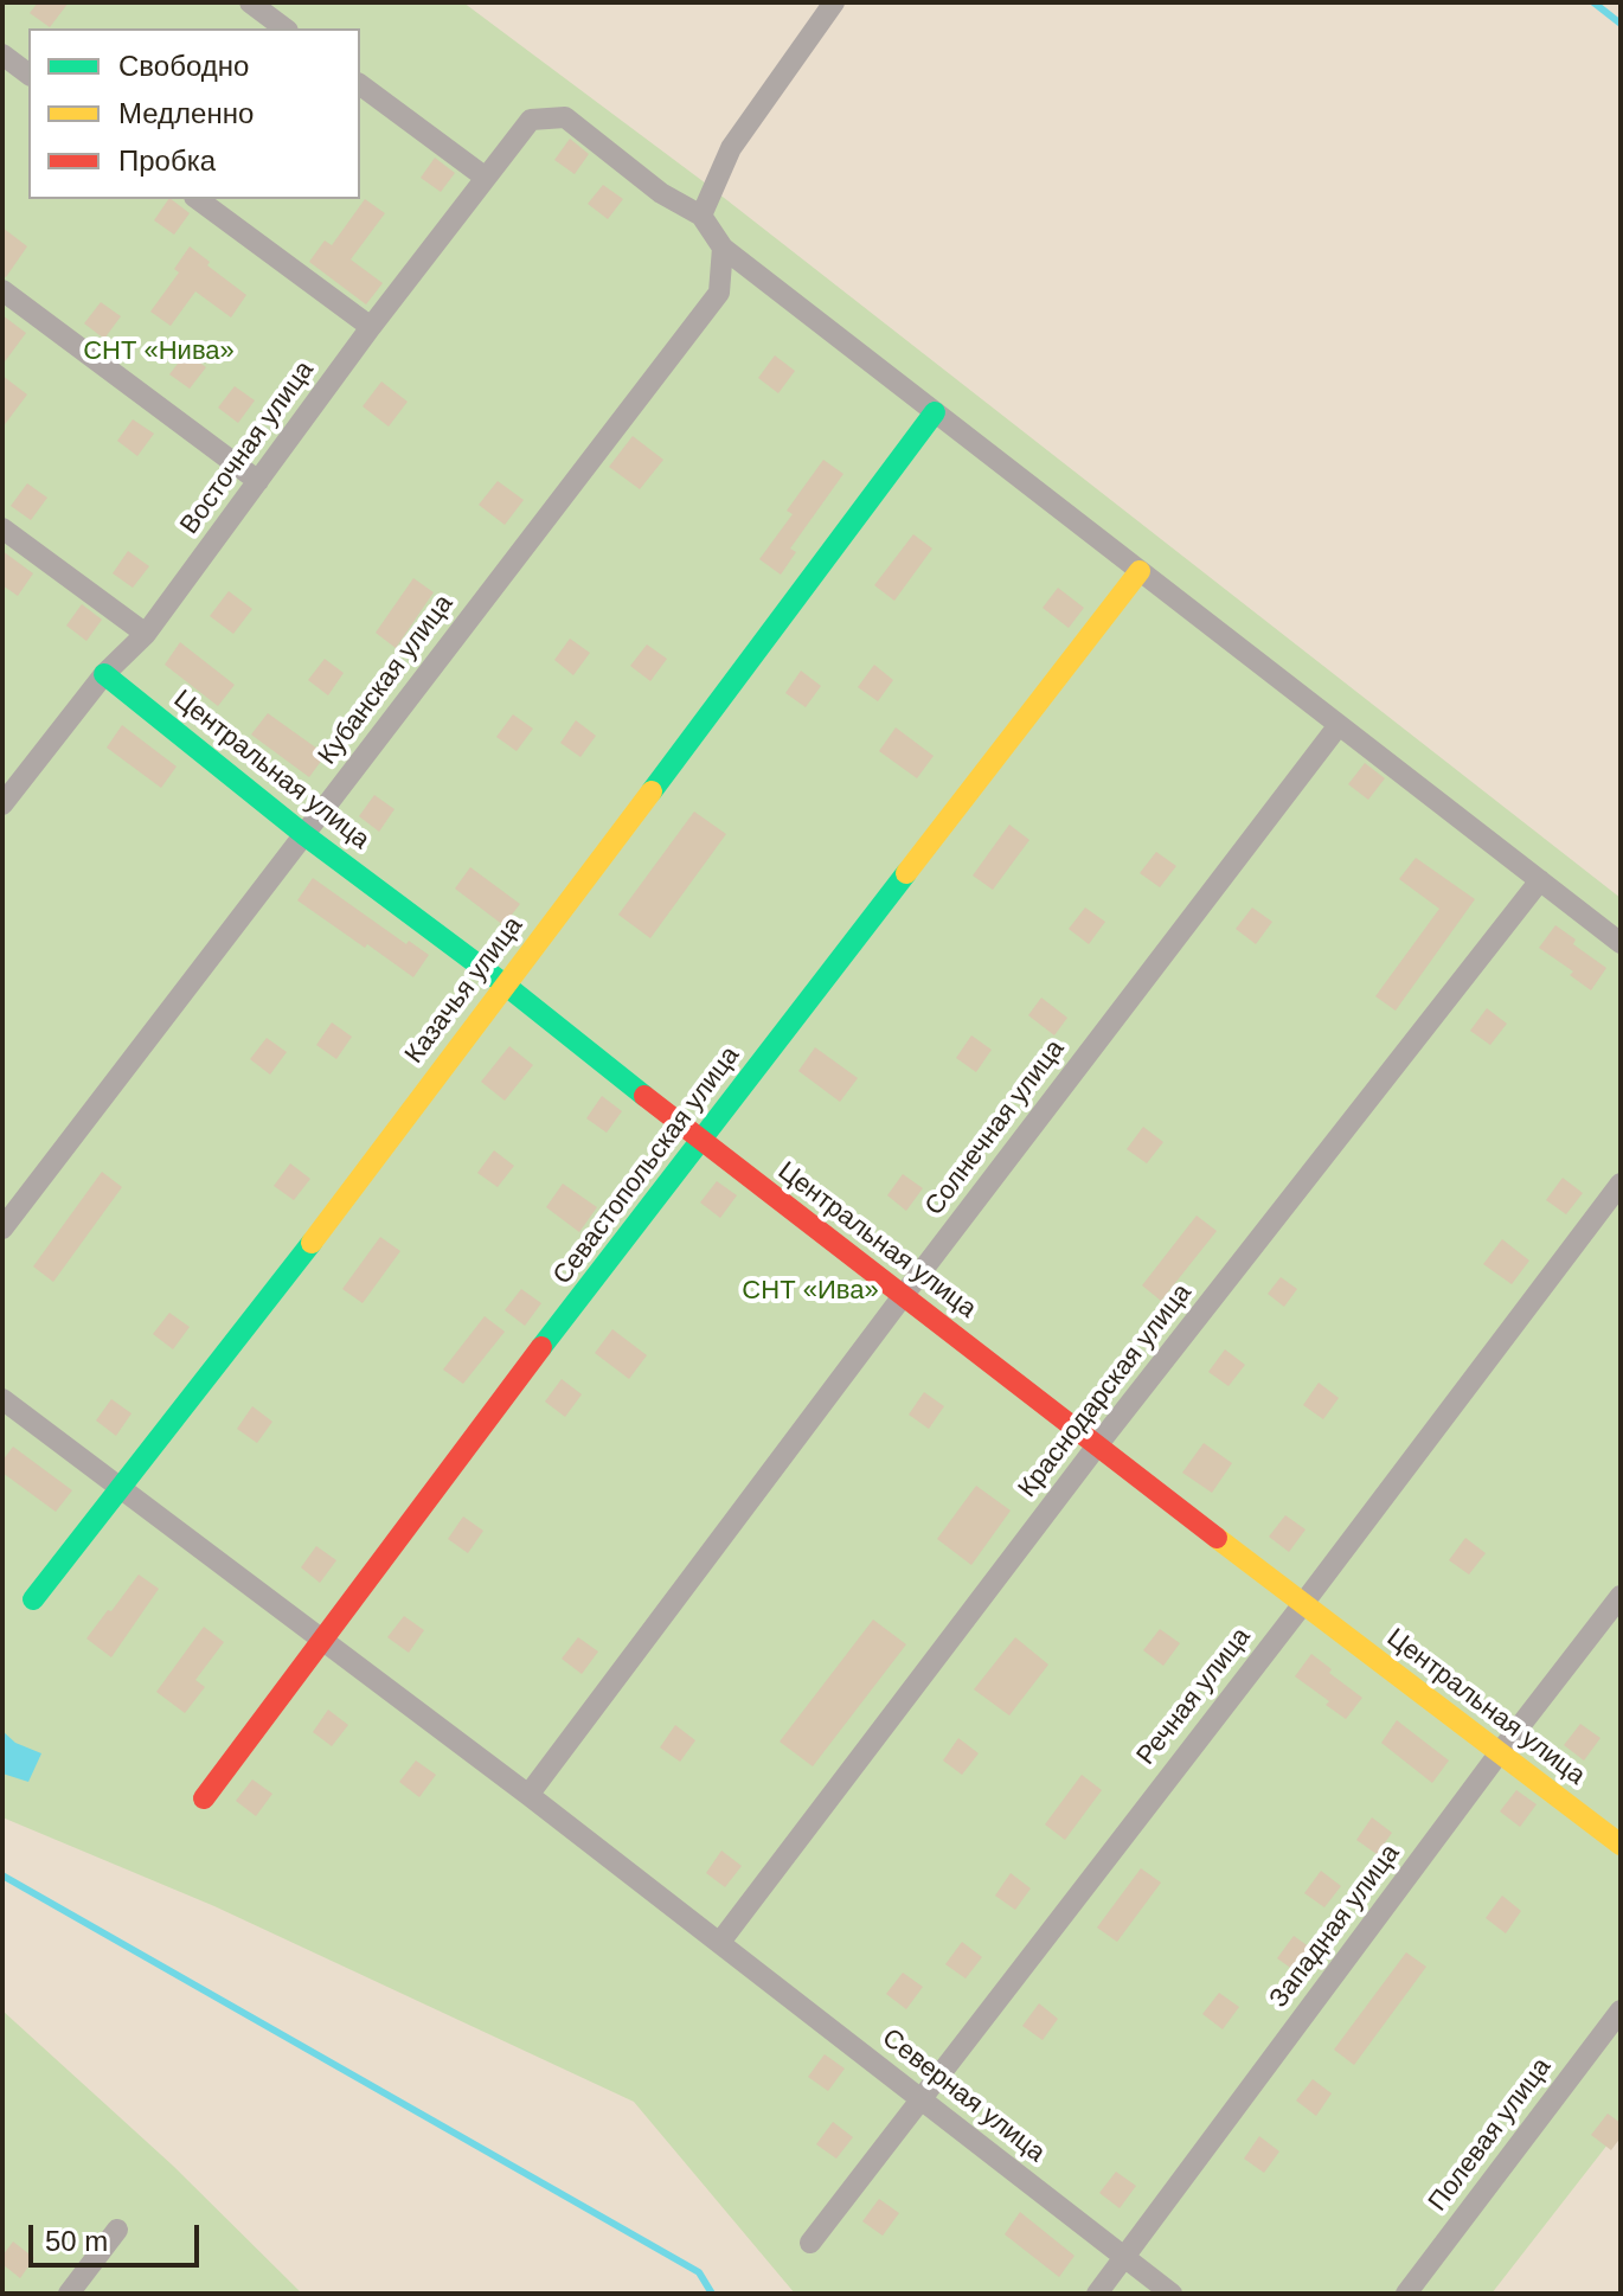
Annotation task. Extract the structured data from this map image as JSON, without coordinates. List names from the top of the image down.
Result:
{
  "streets": {
    "street": [
      "Восточная улица",
      "Кубанская улица",
      "Центральная улица",
      "Казачья улица",
      "Солнечная улица",
      "Севастопольская улица",
      "Краснодарская улица",
      "Речная улица",
      "Западная улица",
      "Северная улица",
      "Полевая улица"
    ]
  },
  "crossings": [
    ["Восточная улица", "Центральная улица"],
    ["Кубанская улица", "Центральная улица"],
    ["Центральная улица", "Казачья улица"],
    ["Центральная улица", "Солнечная улица"],
    ["Центральная улица", "Севастопольская улица"],
    ["Центральная улица", "Краснодарская улица"],
    ["Центральная улица", "Речная улица"],
    ["Центральная улица", "Западная улица"],
    ["Казачья улица", "Северная улица"],
    ["Солнечная улица", "Северная улица"],
    ["Севастопольская улица", "Северная улица"],
    ["Краснодарская улица", "Северная улица"],
    ["Речная улица", "Северная улица"],
    ["Западная улица", "Северная улица"]
  ],
  "parks": ["СНТ «Нива»", "СНТ «Ива»"],
  "legend": ["Свободно", "Медленно", "Пробка"],
  "scale_bar": "50 m"
}
